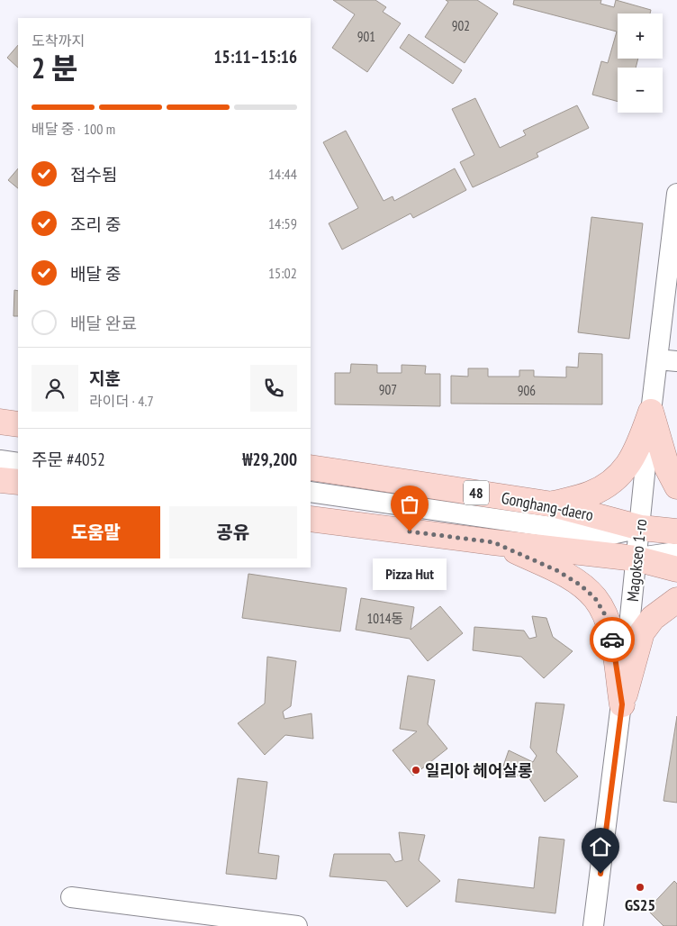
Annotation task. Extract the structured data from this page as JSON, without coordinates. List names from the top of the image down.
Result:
{
  "streets": {
    "main road": ["48", "Gonghang-daero"],
    "street": ["Magokseo 1-ro"]
  },
  "crossings": [
    ["Gonghang-daero", "Magokseo 1-ro"]
  ],
  "places": ["Pizza Hut", "일리아 헤어살롱", "GS25"],
  "house_numbers": [
    "902",
    "901",
    "907",
    "906",
    "1014동"
  ],
  "page": {
    "map_buttons": ["+", "−"],
    "heading": ["2 분", "도착까지", "15:11–15:16"],
    "panel": [
      "지훈",
      "라이더 · 4.7",
      "주문 #4052",
      "₩29,200"
    ],
    "bar": "배달 중 · 100 m",
    "list": [
      ["접수됨", "14:44"],
      ["조리 중", "14:59"],
      ["배달 중", "15:02"],
      "배달 완료"
    ],
    "buttons": ["도움말", "공유"],
    "bubble": "Pizza Hut"
  }
}
